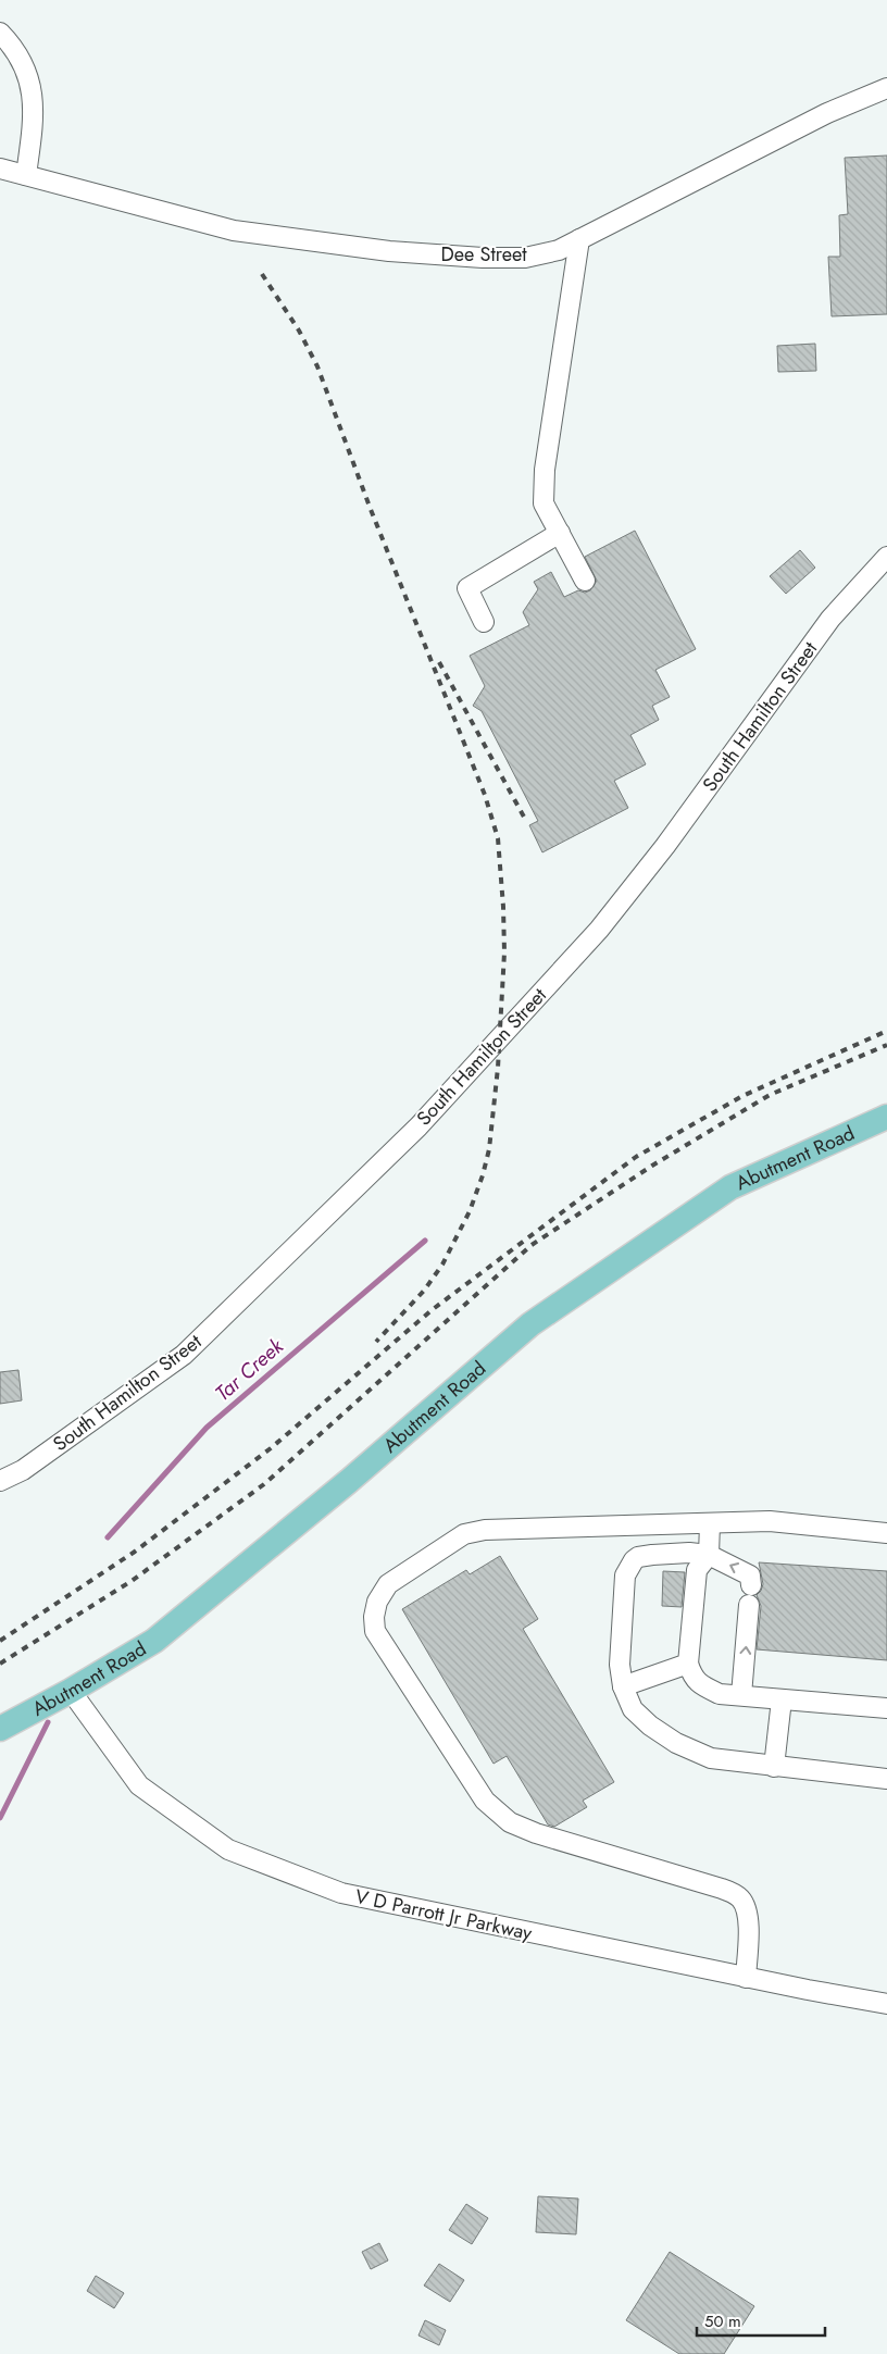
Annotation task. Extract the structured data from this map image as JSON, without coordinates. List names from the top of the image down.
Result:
{
  "streets": {
    "main road": ["Abutment Road"],
    "street": ["Dee Street", "South Hamilton Street", "V D Parrott Jr Parkway"]
  },
  "crossings": [
    ["Abutment Road", "V D Parrott Jr Parkway"]
  ],
  "water": ["Tar Creek"],
  "scale_bar": "50 m"
}
